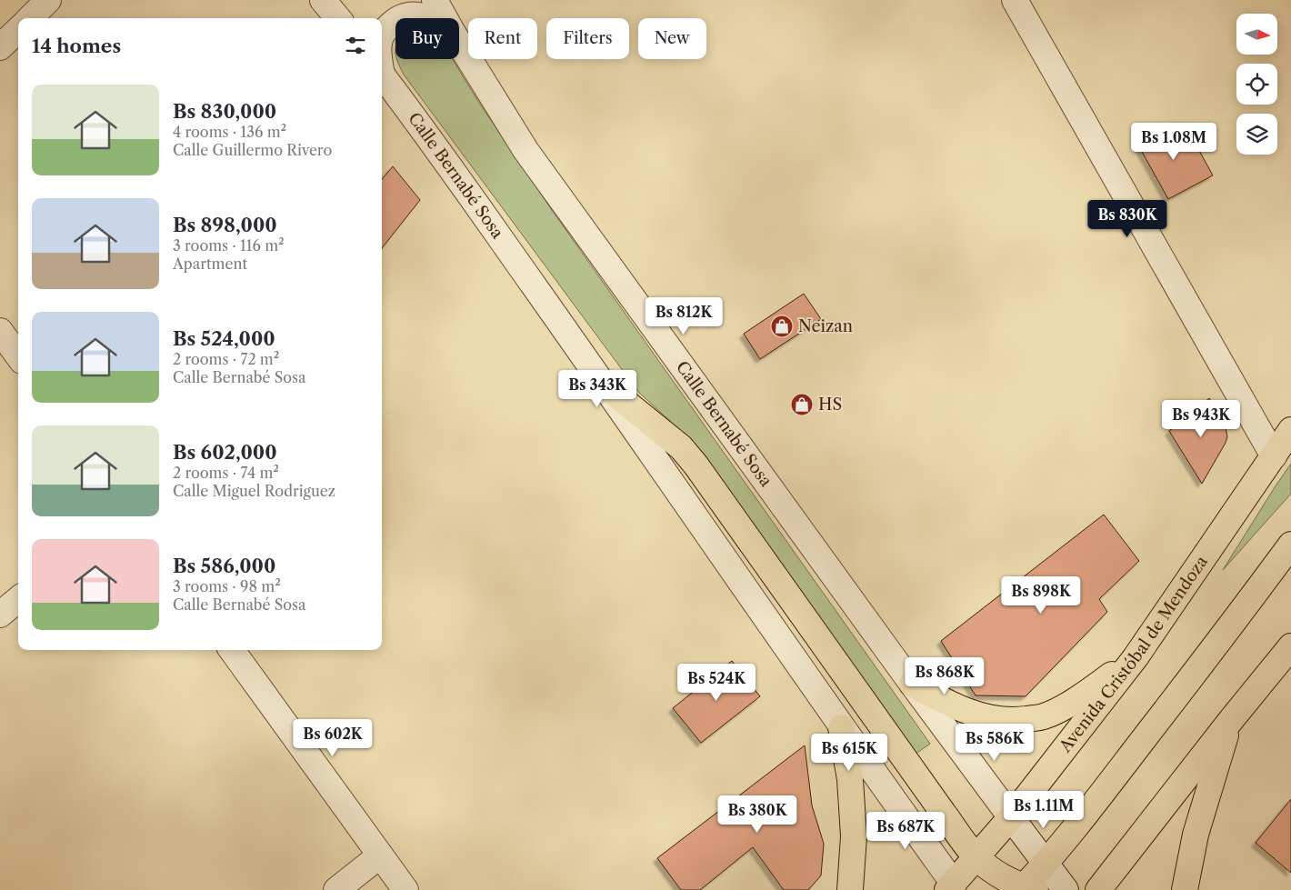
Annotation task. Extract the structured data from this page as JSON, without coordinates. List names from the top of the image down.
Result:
{
  "streets": {
    "main road": ["Avenida Cristóbal de Mendoza"],
    "street": ["Calle Bernabé Sosa"]
  },
  "crossings": [
    ["Calle Bernabé Sosa", "Avenida Cristóbal de Mendoza"]
  ],
  "places": {
    "shop": ["Neizan", "HS"]
  },
  "north": "right",
  "page": {
    "chip": [
      "Buy",
      "Rent",
      "Filters",
      "New"
    ],
    "heading": "14 homes",
    "list": [
      {
        "name": "Bs 830,000",
        "note": "4 rooms · 136 m² · Calle Guillermo Rivero"
      },
      {
        "name": "Bs 898,000",
        "note": "3 rooms · 116 m² · Apartment"
      },
      {
        "name": "Bs 524,000",
        "note": "2 rooms · 72 m² · Calle Bernabé Sosa"
      },
      {
        "name": "Bs 602,000",
        "note": "2 rooms · 74 m² · Calle Miguel Rodriguez"
      },
      {
        "name": "Bs 586,000",
        "note": "3 rooms · 98 m² · Calle Bernabé Sosa"
      }
    ],
    "price": [
      "Bs 1.08M",
      "Bs 830K",
      "Bs 812K",
      "Bs 343K",
      "Bs 943K",
      "Bs 898K",
      "Bs 868K",
      "Bs 524K",
      "Bs 602K",
      "Bs 586K",
      "Bs 615K",
      "Bs 1.11M",
      "Bs 380K",
      "Bs 687K"
    ]
  }
}
